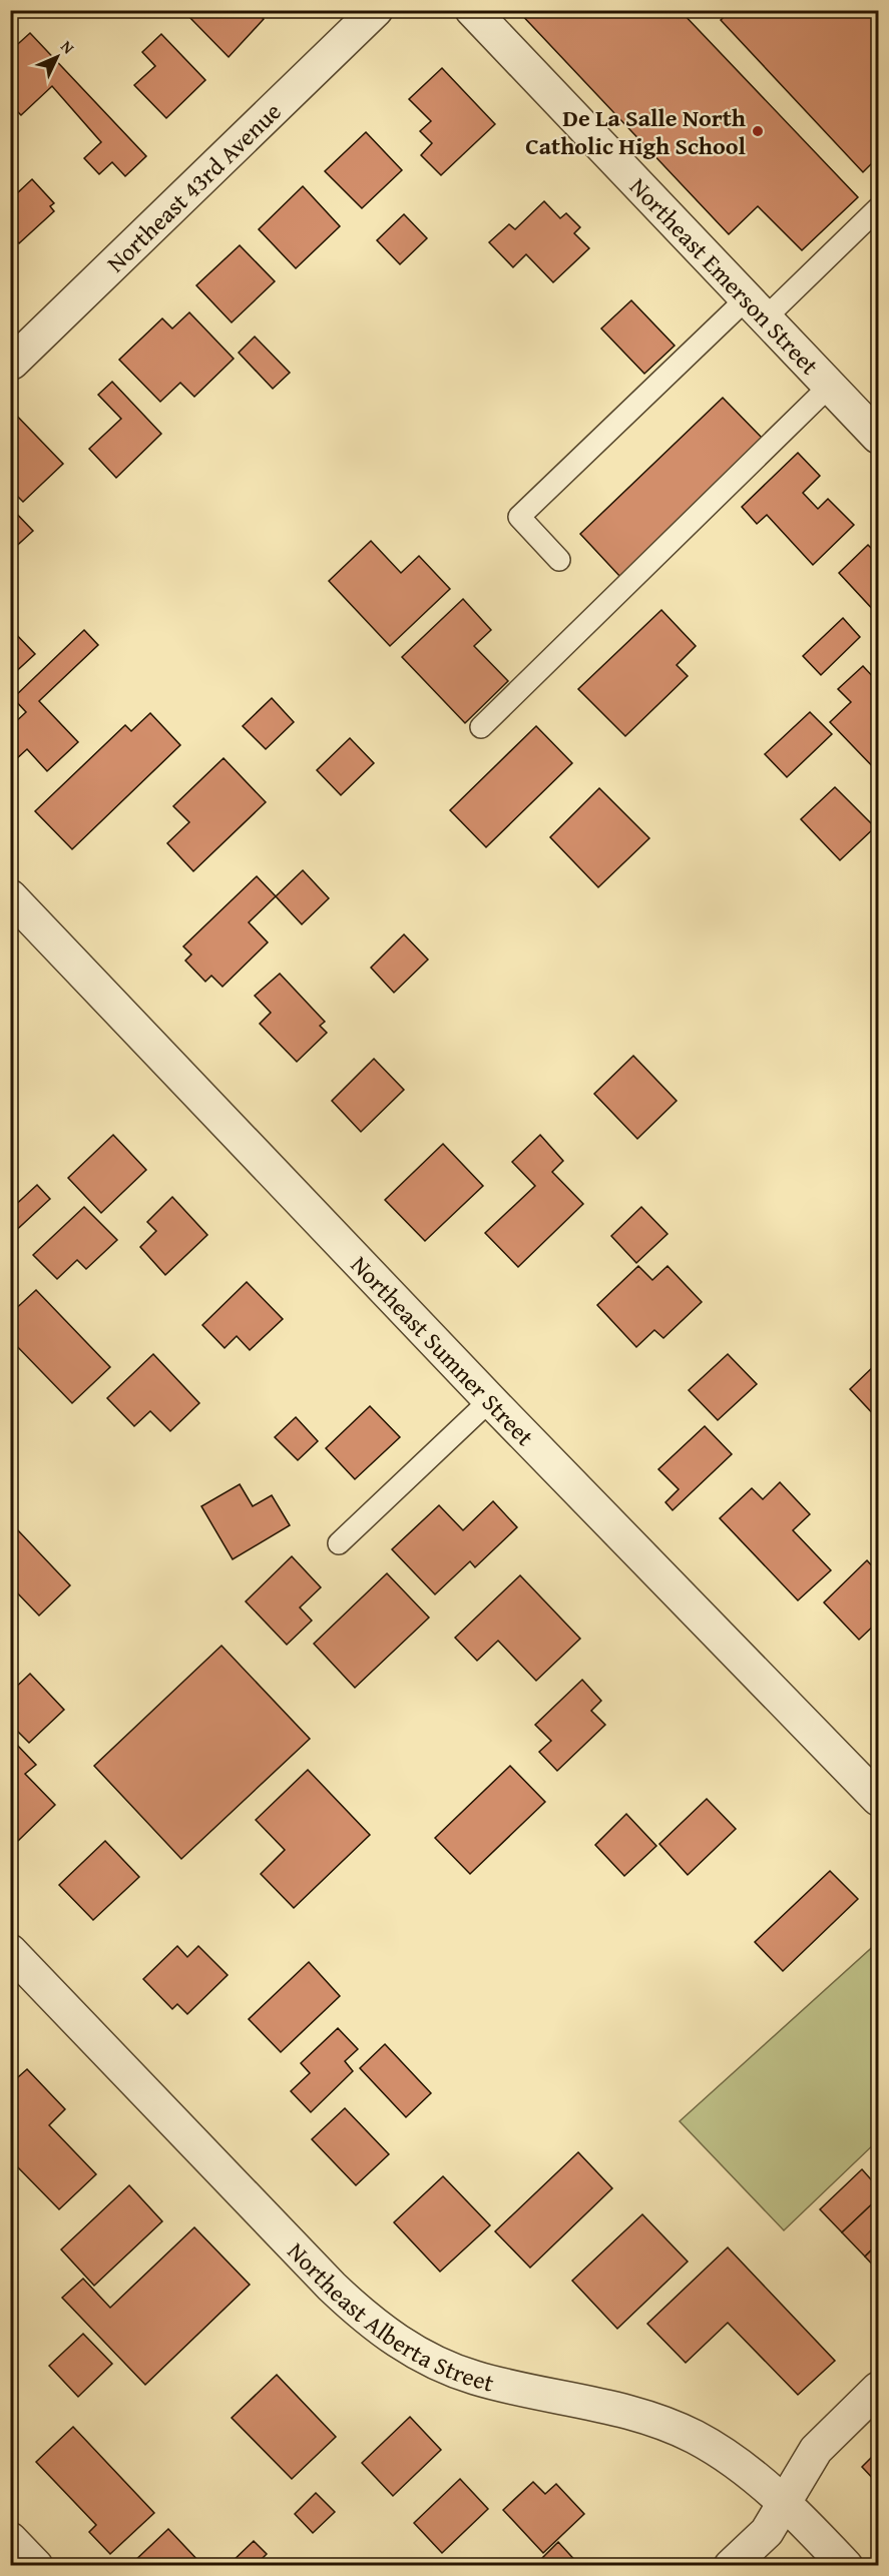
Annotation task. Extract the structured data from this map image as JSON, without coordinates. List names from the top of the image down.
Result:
{
  "streets": {
    "street": [
      "Northeast 43rd Avenue",
      "Northeast Emerson Street",
      "Northeast Sumner Street",
      "Northeast Alberta Street"
    ]
  },
  "places": ["De La Salle North Catholic High School"],
  "north": "top right"
}
